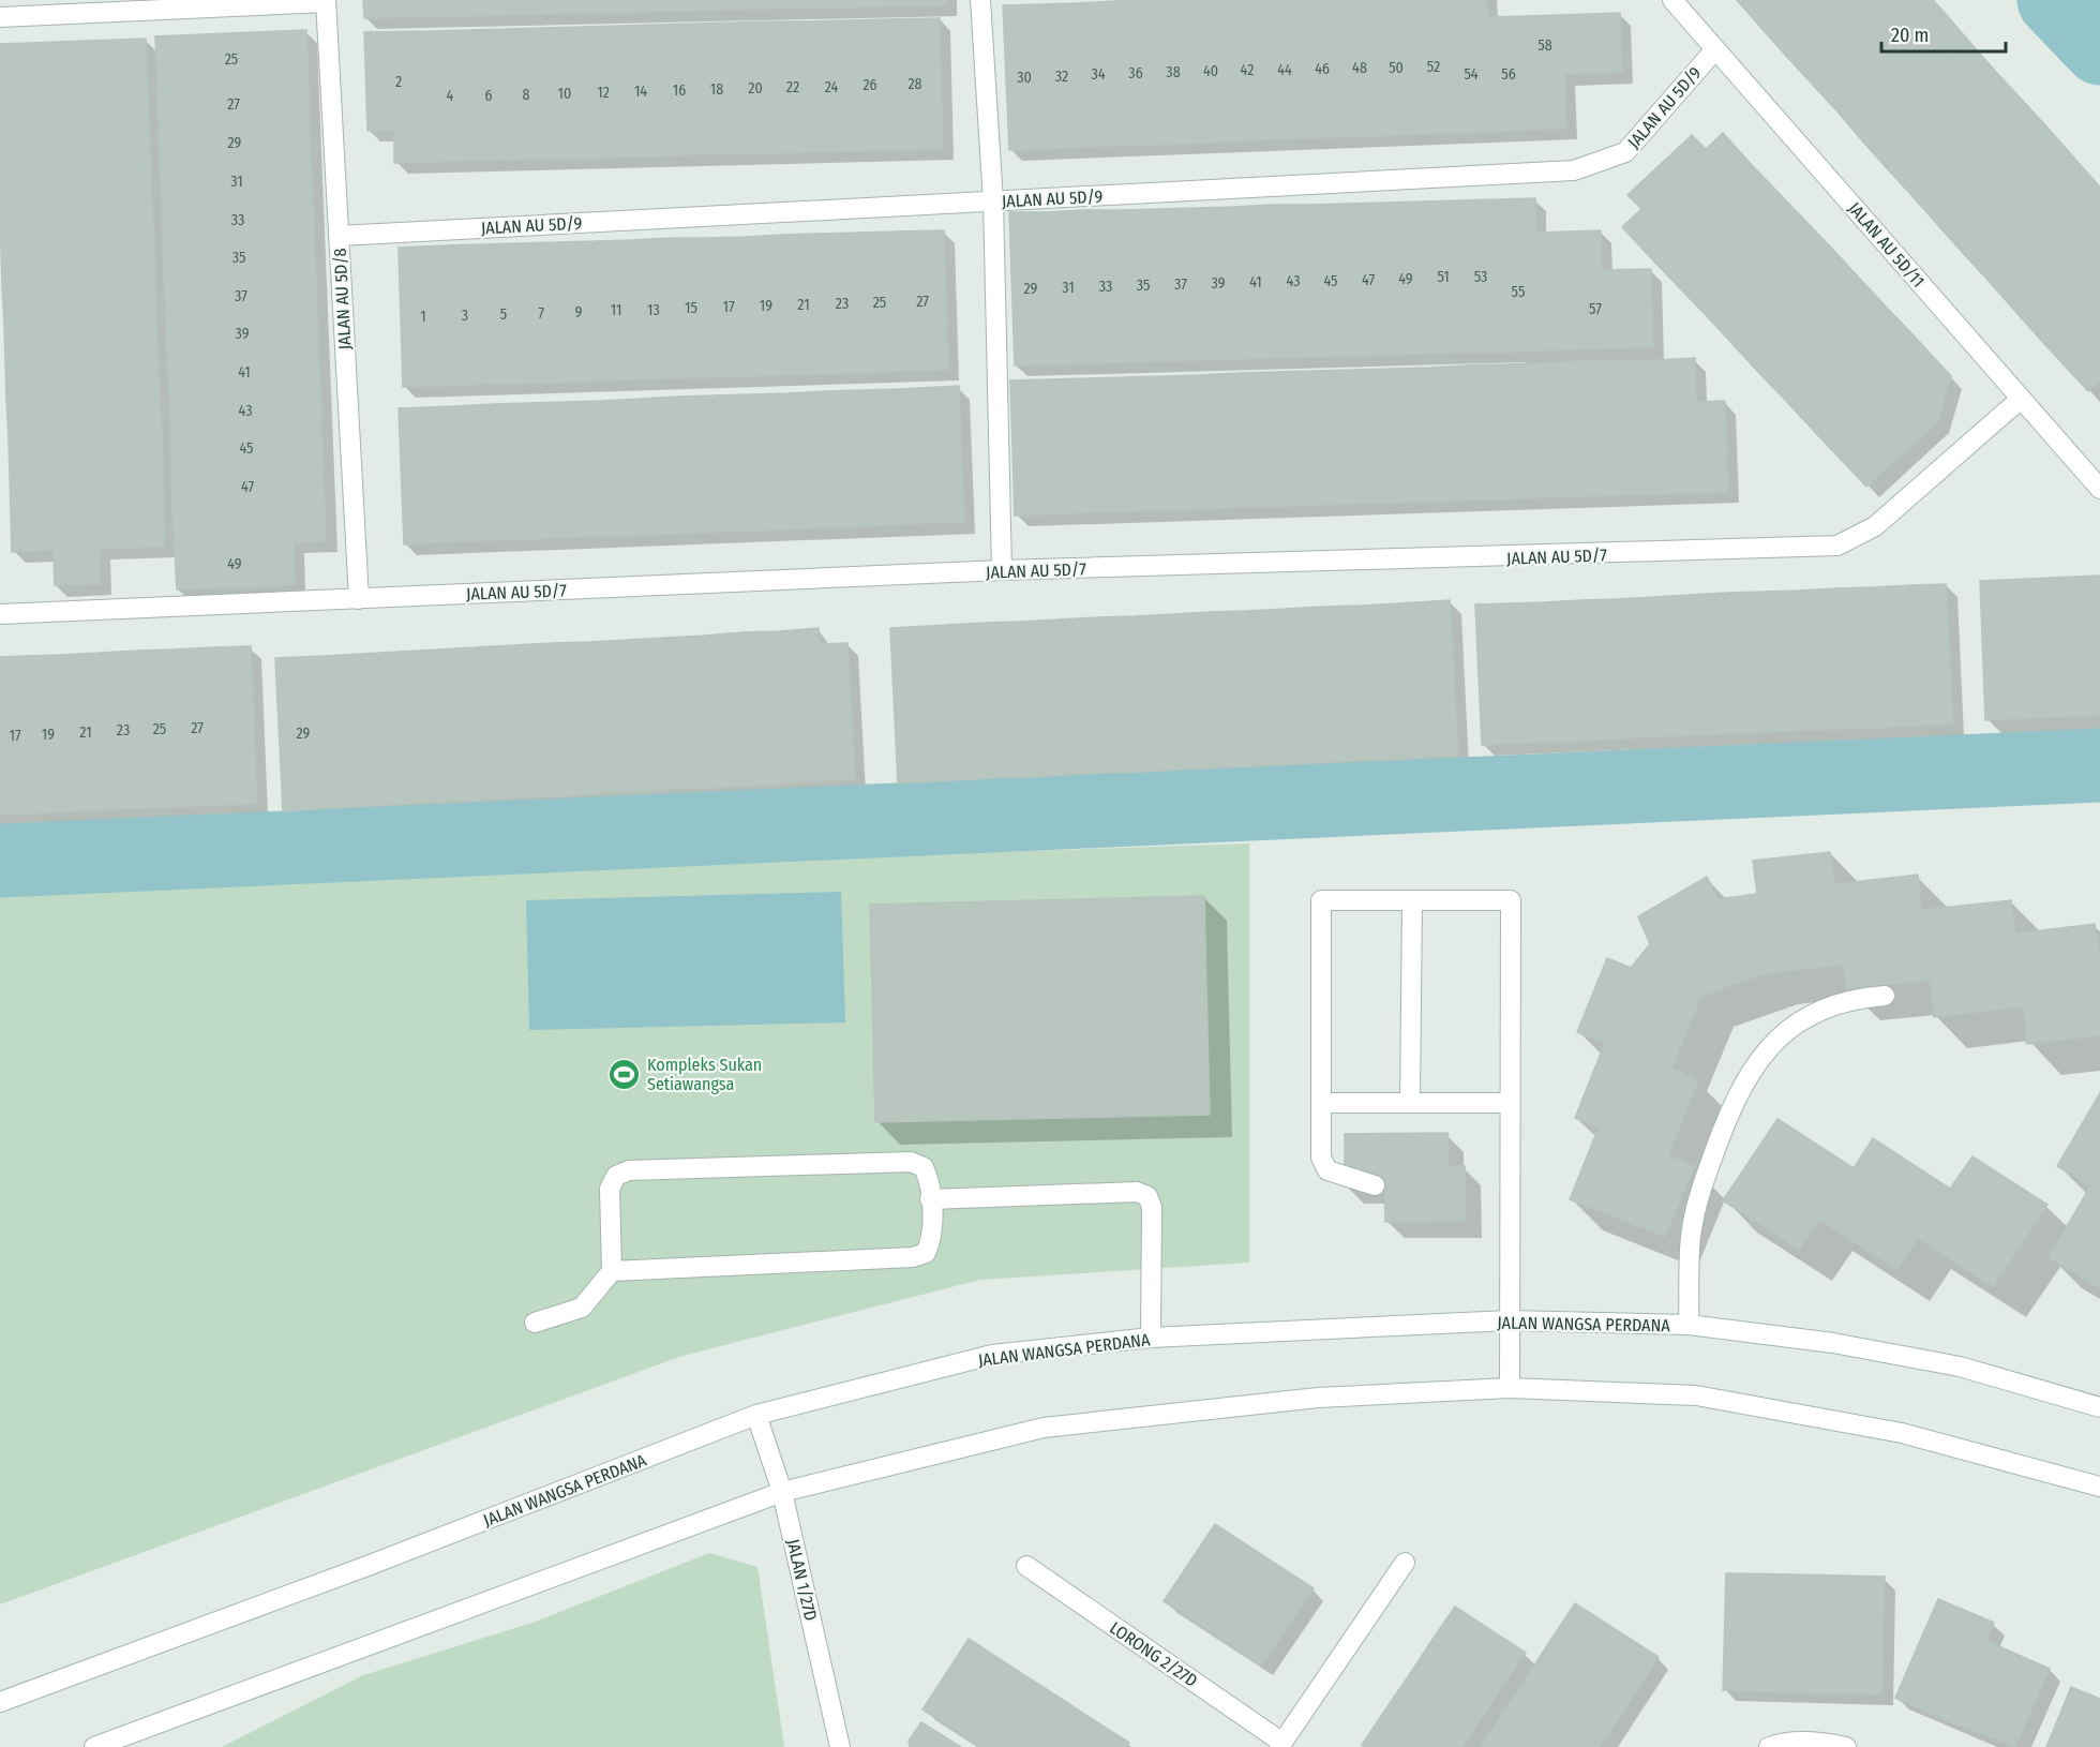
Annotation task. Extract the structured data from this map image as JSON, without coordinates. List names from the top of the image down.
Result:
{
  "streets": {
    "street": [
      "JALAN AU 5D/9",
      "JALAN AU 5D/11",
      "JALAN AU 5D/8",
      "JALAN AU 5D/7",
      "JALAN WANGSA PERDANA",
      "JALAN 1/27D",
      "LORONG 2/27D"
    ]
  },
  "crossings": [
    ["JALAN AU 5D/9", "JALAN AU 5D/11"],
    ["JALAN AU 5D/9", "JALAN AU 5D/8"],
    ["JALAN AU 5D/11", "JALAN AU 5D/7"],
    ["JALAN AU 5D/8", "JALAN AU 5D/7"],
    ["JALAN WANGSA PERDANA", "JALAN 1/27D"]
  ],
  "places": {
    "sports": ["Kompleks Sukan Setiawangsa"]
  },
  "house_numbers": [
    "58",
    "25",
    "52",
    "48",
    "50",
    "46",
    "42",
    "44",
    "40",
    "38",
    "36",
    "34",
    "54",
    "56",
    "32",
    "30",
    "2",
    "28",
    "26",
    "22",
    "24",
    "20",
    "18",
    "16",
    "14",
    "12",
    "10",
    "8",
    "4",
    "6",
    "27",
    "29",
    "31",
    "33",
    "35",
    "51",
    "53",
    "49",
    "47",
    "43",
    "45",
    "41",
    "39",
    "37",
    "35",
    "33",
    "31",
    "29",
    "55",
    "37",
    "27",
    "25",
    "23",
    "21",
    "19",
    "17",
    "15",
    "57",
    "11",
    "13",
    "9",
    "7",
    "5",
    "3",
    "1",
    "39",
    "41",
    "43",
    "45",
    "47",
    "49",
    "27",
    "25",
    "23",
    "21",
    "29",
    "19",
    "17"
  ],
  "scale_bar": "20 m"
}
